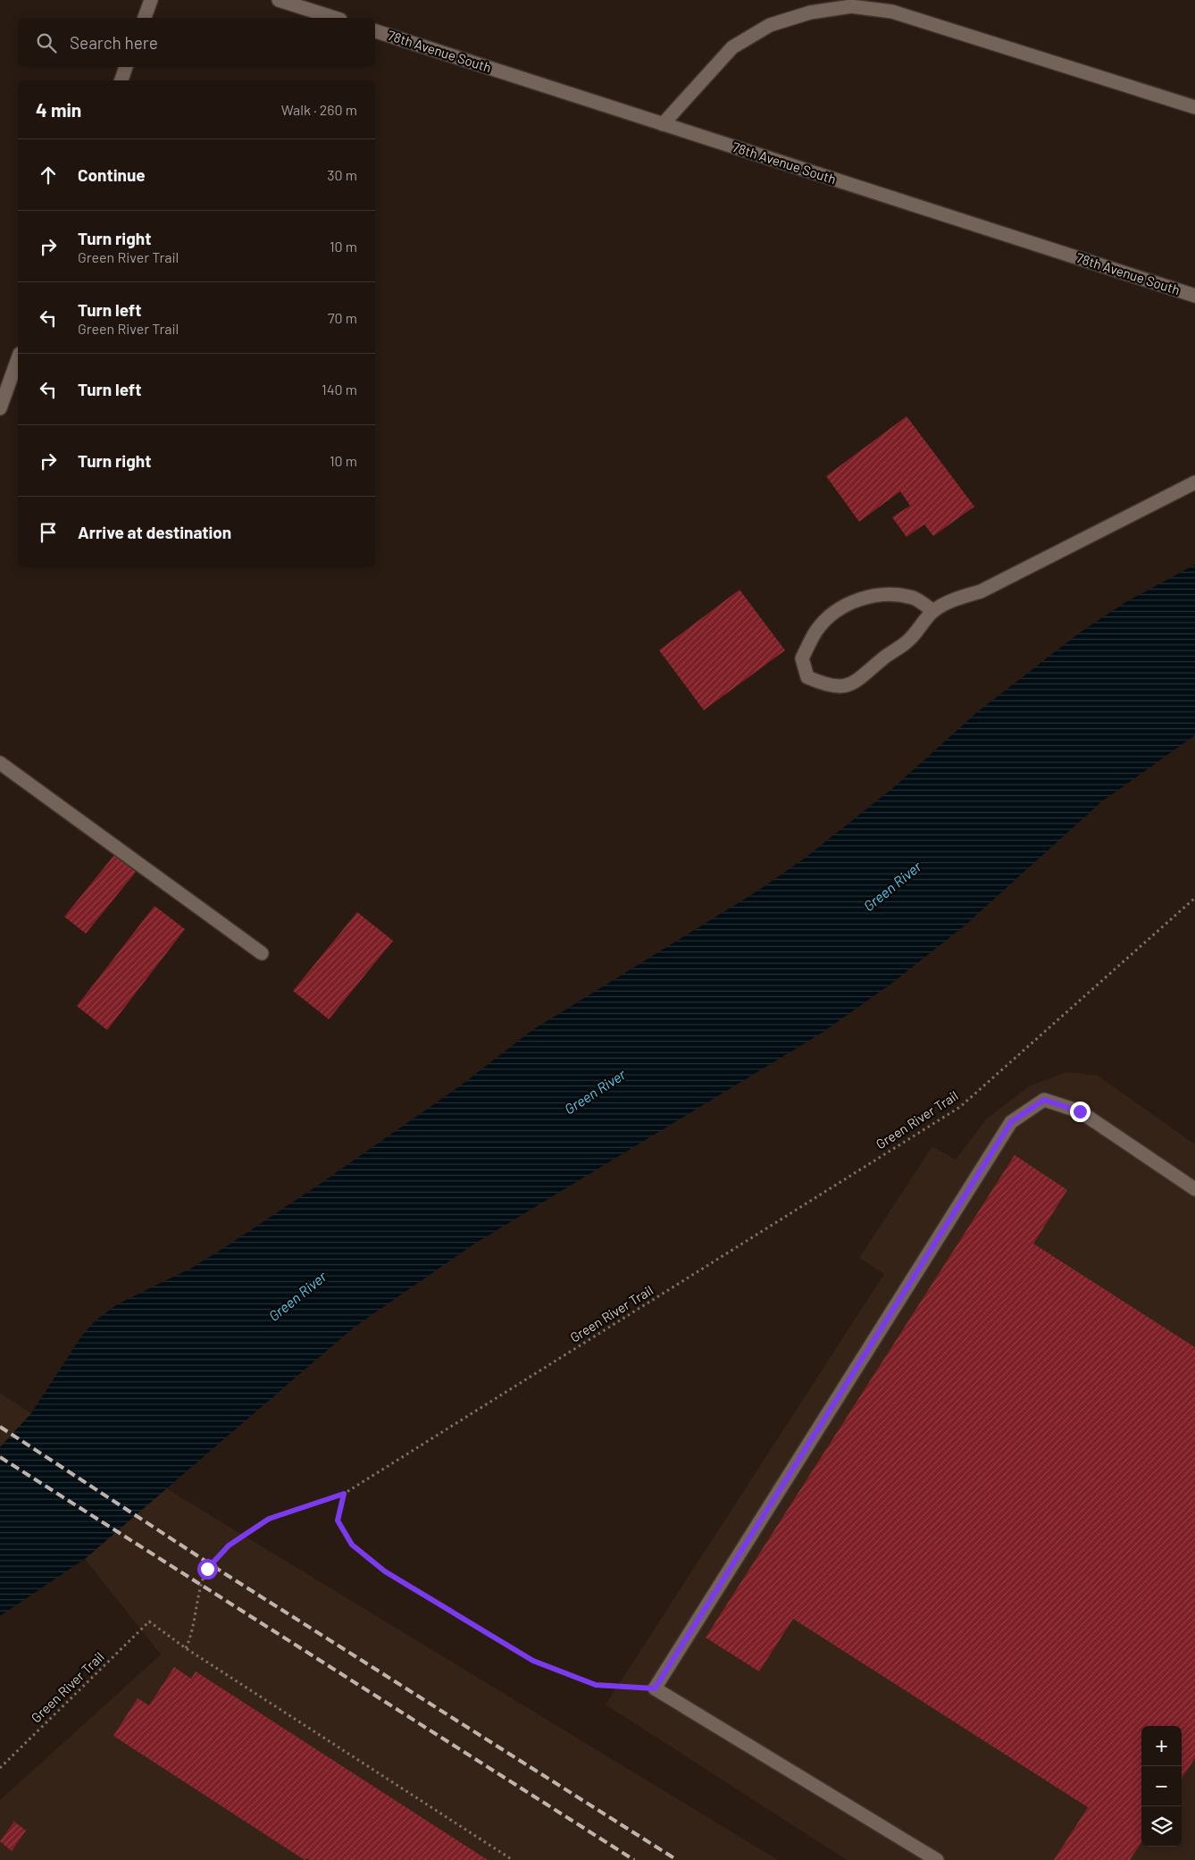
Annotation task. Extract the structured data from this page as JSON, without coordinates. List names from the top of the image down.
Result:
{
  "streets": {
    "street": ["78th Avenue South"],
    "path": ["Green River Trail"]
  },
  "water": ["Green River"],
  "page": {
    "search": "Search here",
    "heading": ["4 min", "Walk · 260 m"],
    "list": [
      ["Continue", "30 m"],
      ["Turn right", "Green River Trail", "10 m"],
      ["Turn left", "Green River Trail", "70 m"],
      ["Turn left", "140 m"],
      ["Turn right", "10 m"],
      "Arrive at destination"
    ],
    "map_buttons": ["+", "−"]
  }
}
